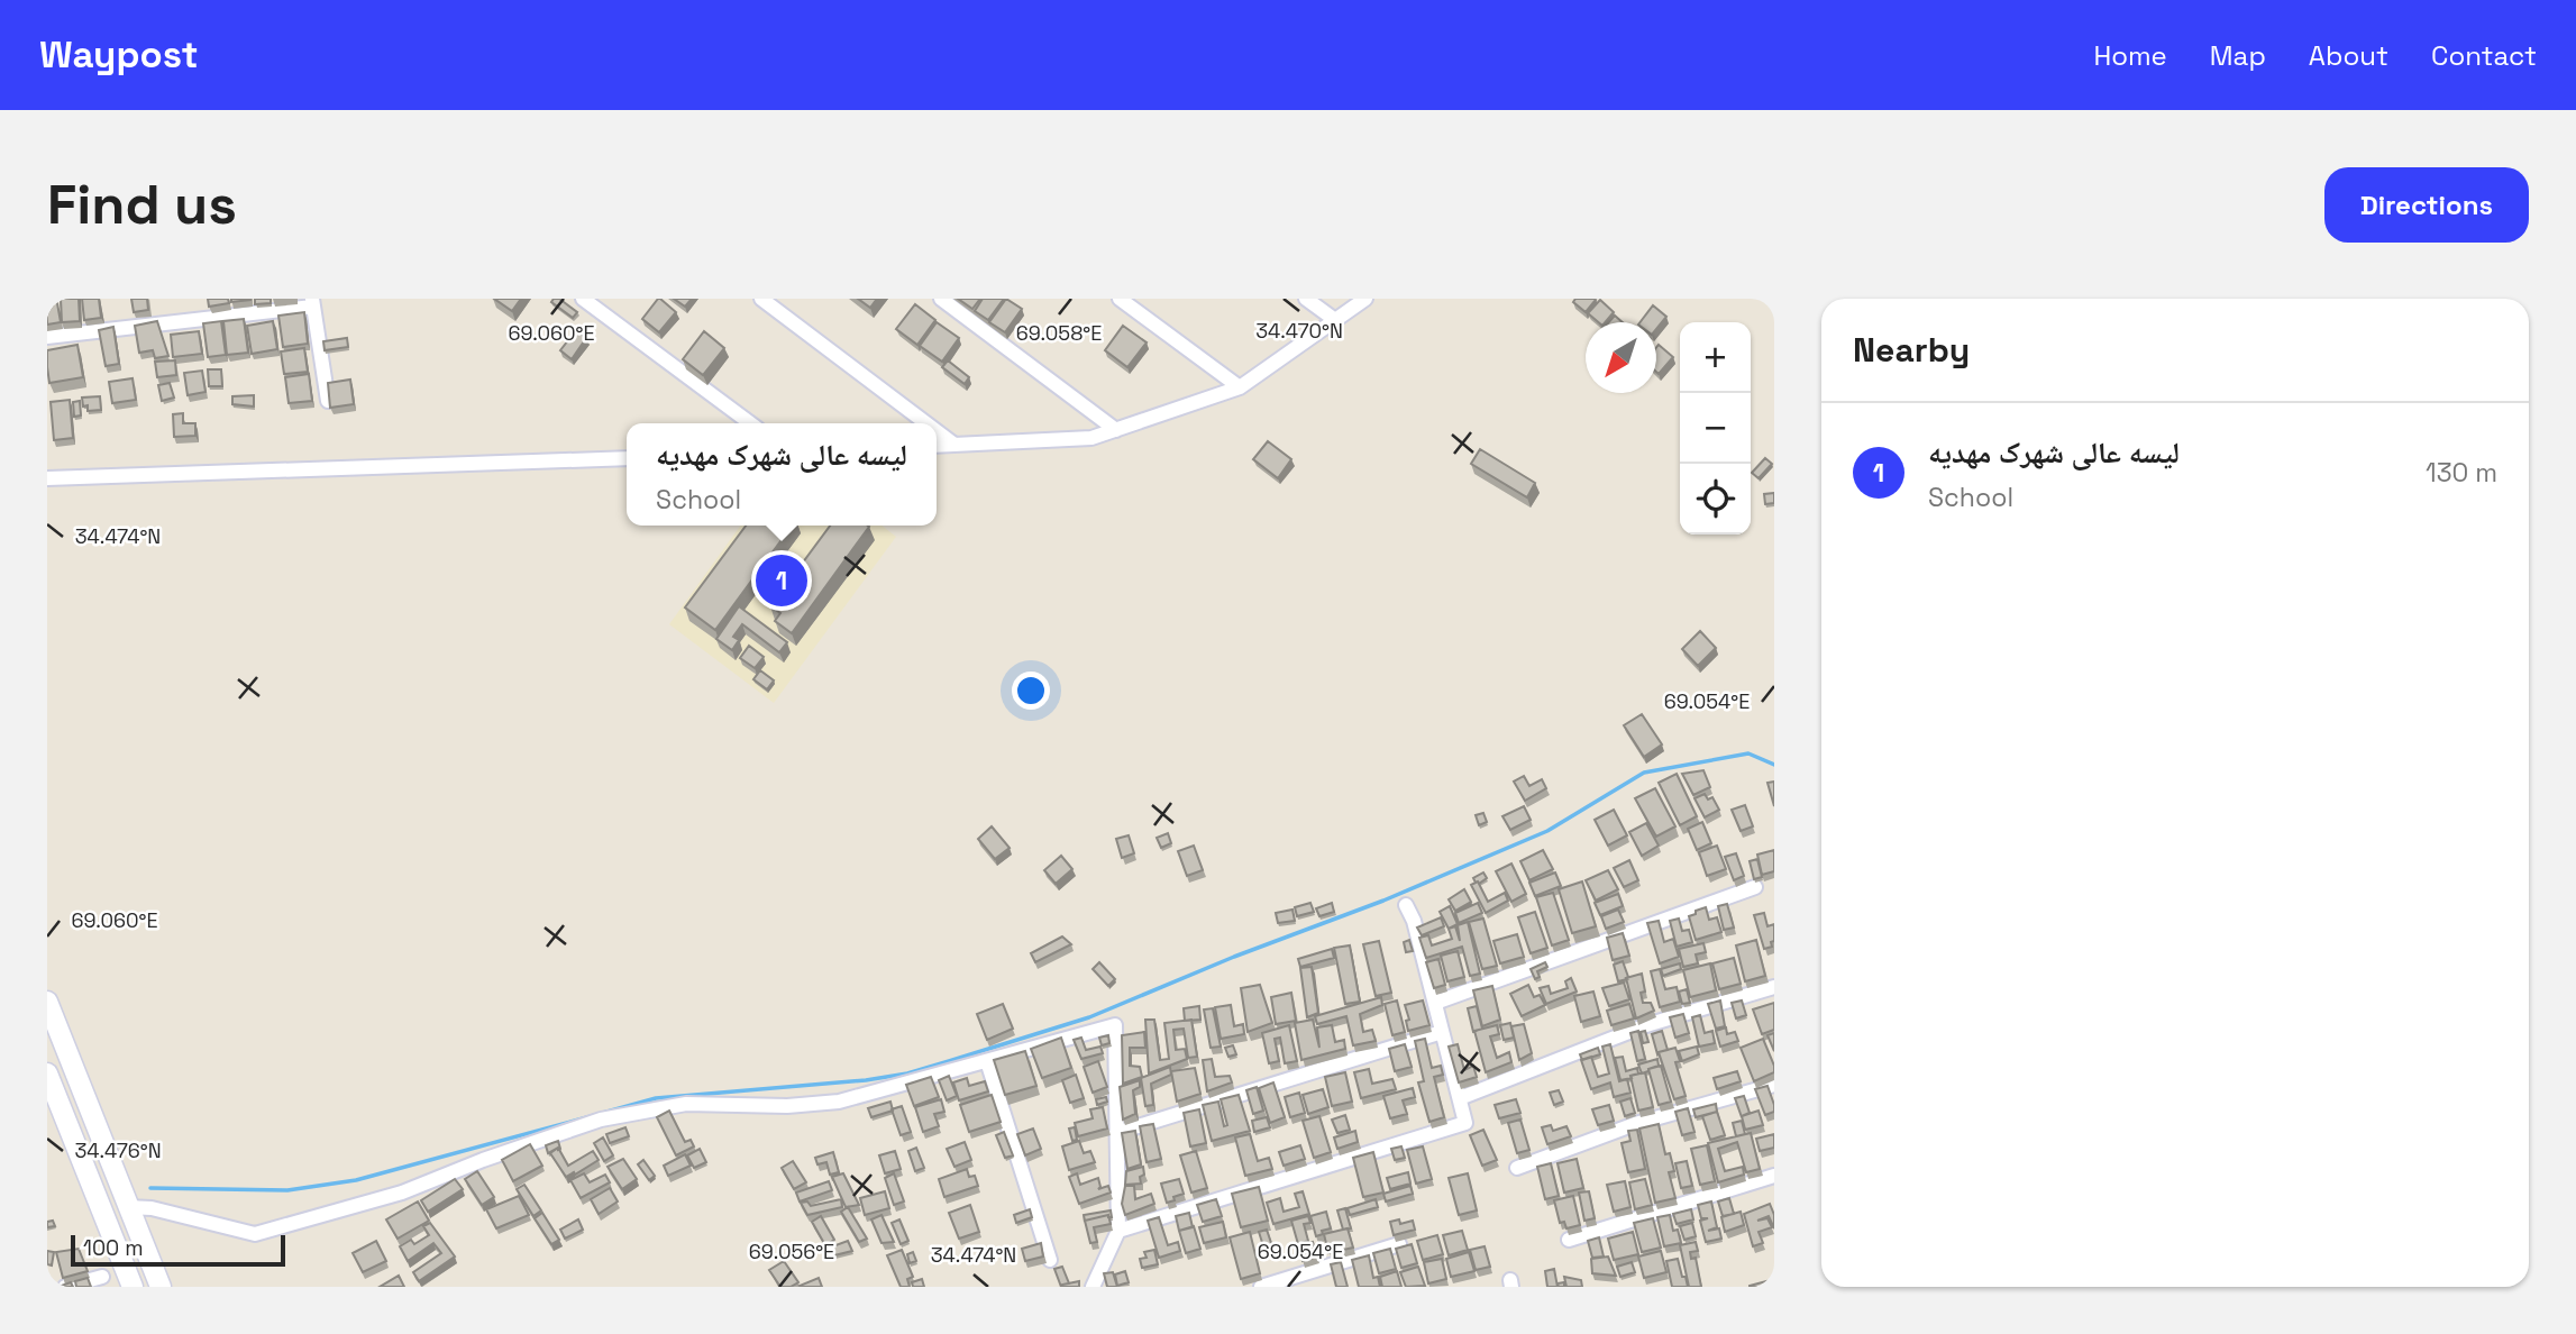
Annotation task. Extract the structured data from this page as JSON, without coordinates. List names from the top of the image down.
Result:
{
  "scale_bar": "100 m",
  "north": "bottom left",
  "page": {
    "header": "Waypost",
    "nav": [
      "Home",
      "Map",
      "About",
      "Contact"
    ],
    "buttons": "Directions",
    "title": "Find us",
    "heading": "Nearby",
    "map_buttons": ["+", "−"],
    "list": [
      {
        "mark": "1",
        "name": "لیسه عالی شهرک مهدیه",
        "note": "School",
        "value": "130 m"
      }
    ],
    "popup": ["لیسه عالی شهرک مهدیه", "School"],
    "pins": "1",
    "scale": "100 m"
  },
  "coordinates": [
    "34.470°N",
    "69.060°E",
    "69.058°E",
    "34.474°N",
    "69.054°E",
    "34.476°N",
    "69.056°E"
  ]
}
